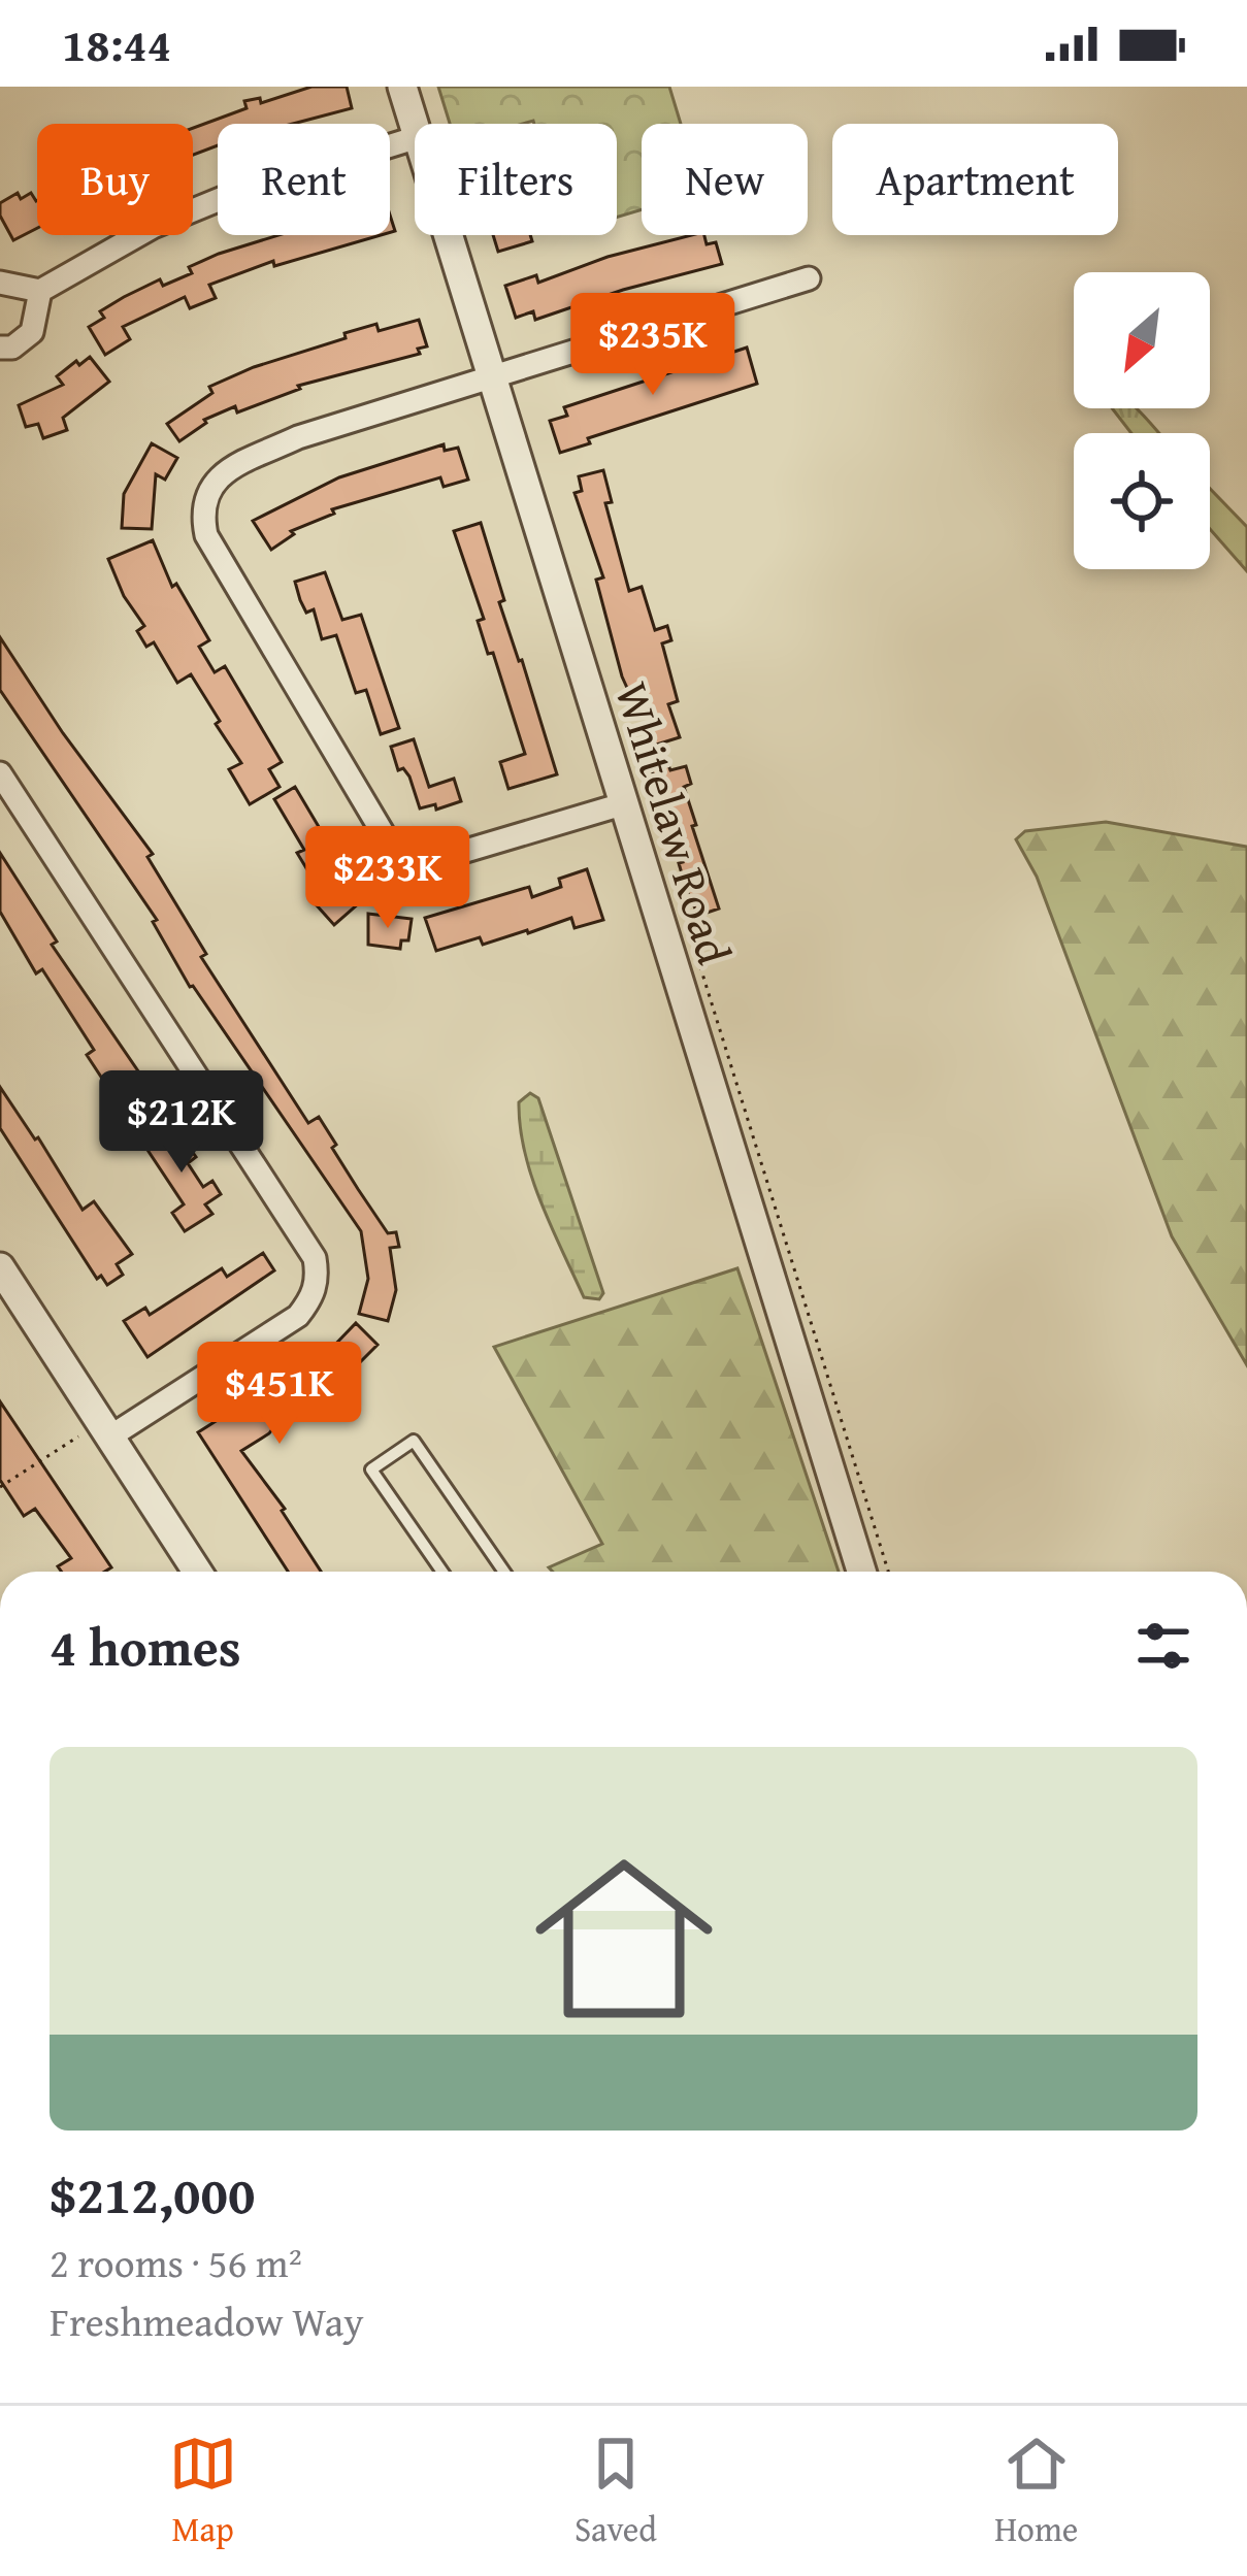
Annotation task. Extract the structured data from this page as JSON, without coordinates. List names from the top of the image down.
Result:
{
  "streets": {
    "street": ["Whitelaw Road"]
  },
  "north": "bottom left",
  "page": {
    "status": "18:44",
    "chip": [
      "Buy",
      "Rent",
      "Filters",
      "New",
      "Apartment"
    ],
    "price": [
      "$235K",
      "$233K",
      "$212K",
      "$451K"
    ],
    "heading": "4 homes",
    "list": [
      {
        "name": "$212,000",
        "note": "2 rooms · 56 m² · Freshmeadow Way"
      }
    ],
    "tabs": ["Map", "Saved", "Home"]
  }
}
